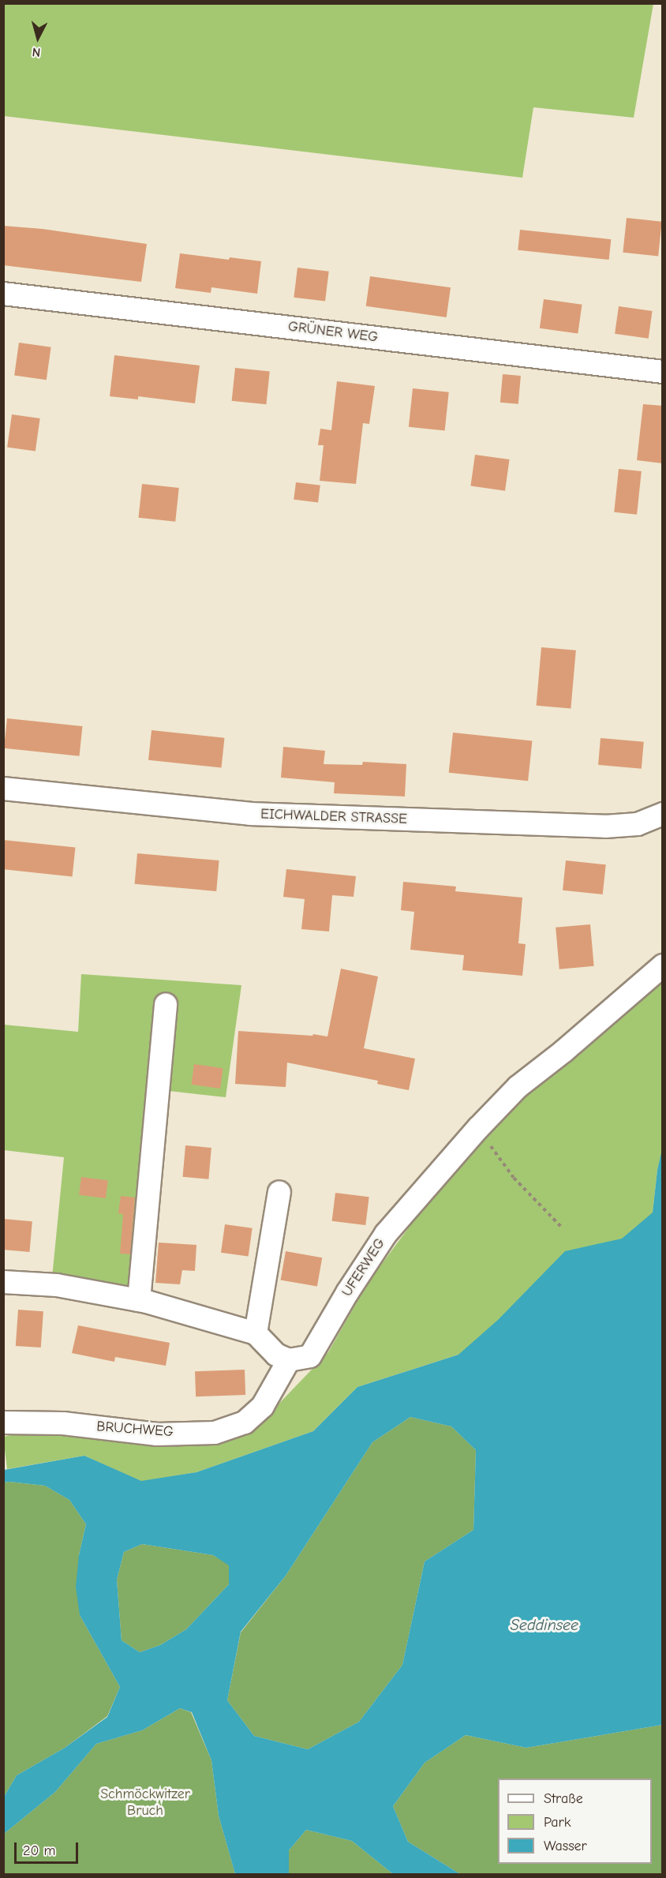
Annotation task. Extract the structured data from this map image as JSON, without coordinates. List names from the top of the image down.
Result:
{
  "streets": {
    "street": [
      "GRÜNER WEG",
      "EICHWALDER STRASSE",
      "UFERWEG",
      "BRUCHWEG"
    ]
  },
  "crossings": [
    ["UFERWEG", "BRUCHWEG"]
  ],
  "water": ["Seddinsee"],
  "parks": ["Schmöckwitzer Bruch"],
  "legend": ["Straße", "Park", "Wasser"],
  "scale_bar": "20 m",
  "north": "bottom"
}
